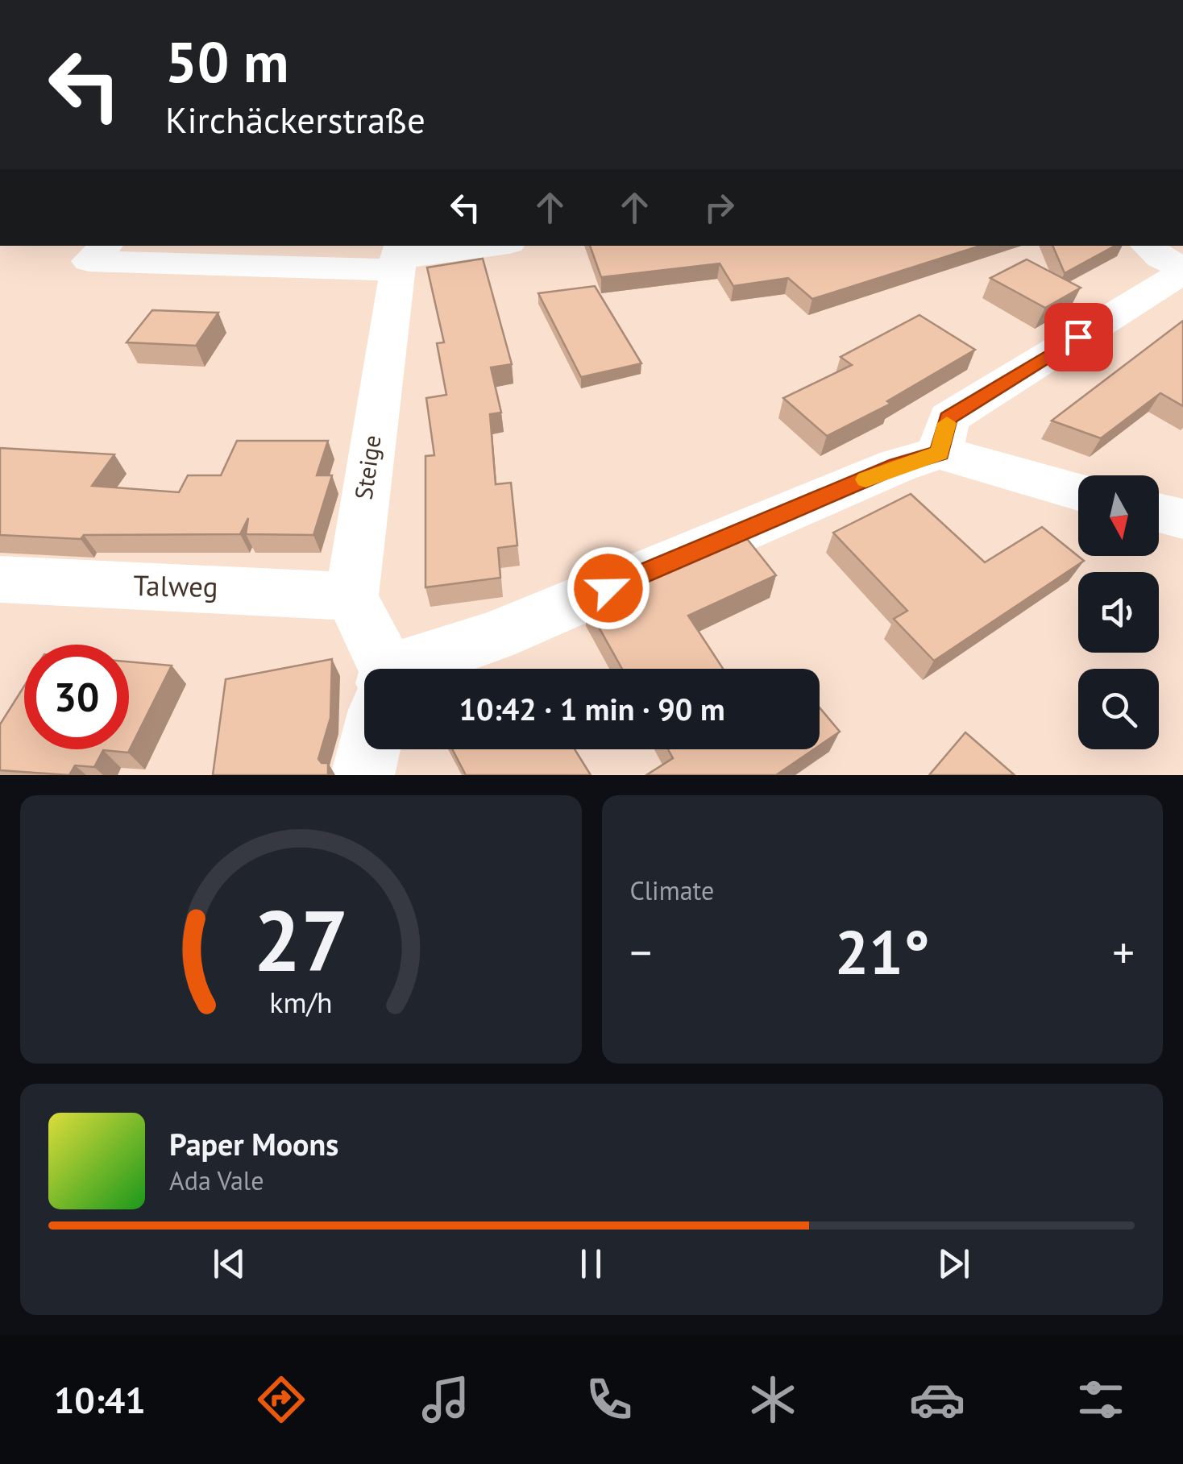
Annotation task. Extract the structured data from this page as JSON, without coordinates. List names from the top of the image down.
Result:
{
  "streets": {
    "street": ["Steige", "Talweg"]
  },
  "crossings": [
    ["Steige", "Talweg"]
  ],
  "north": "bottom",
  "page": {
    "turn": ["50 m", "Kirchäckerstraße"],
    "limit": "30",
    "trip": "10:42 · 1 min · 90 m",
    "tile": "Climate",
    "heat": ["−", "21°", "+"],
    "song": ["Paper Moons", "Ada Vale"],
    "tabs": "10:41",
    "gauge": ["27", "km/h"]
  }
}
